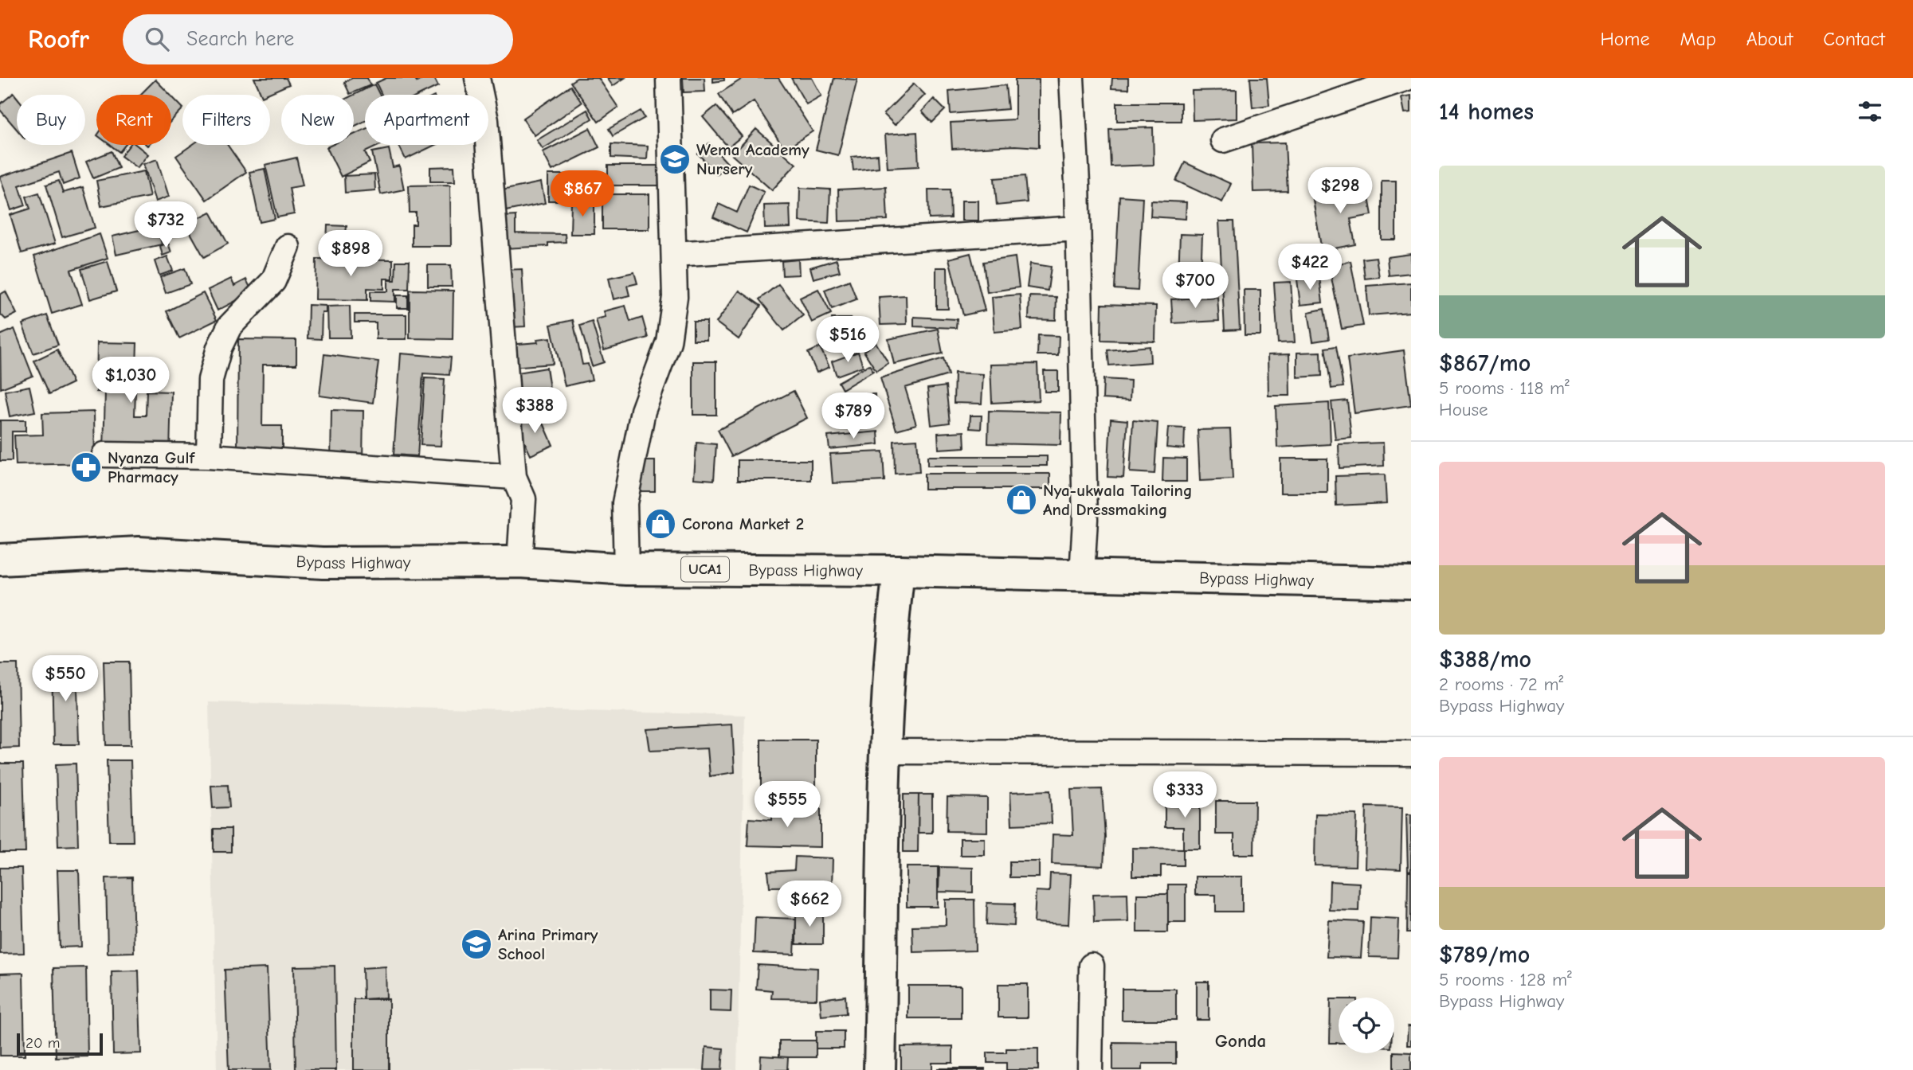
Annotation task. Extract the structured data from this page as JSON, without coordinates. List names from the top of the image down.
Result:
{
  "streets": {
    "main road": ["Bypass Highway", "UCA1"]
  },
  "districts": ["Gonda"],
  "places": {
    "school or university": ["Wema Academy Nursery", "Arina Primary School"],
    "pharmacy": ["Nyanza Gulf Pharmacy"],
    "shop": ["Nya-ukwala Tailoring And Dressmaking", "Corona Market 2"]
  },
  "scale_bar": "20 m",
  "page": {
    "header": "Roofr",
    "search": "Search here",
    "nav": [
      "Home",
      "Map",
      "About",
      "Contact"
    ],
    "heading": "14 homes",
    "chip": [
      "Buy",
      "Rent",
      "Filters",
      "New",
      "Apartment"
    ],
    "list": [
      {
        "name": "$867/mo",
        "note": "5 rooms · 118 m² · House"
      },
      {
        "name": "$388/mo",
        "note": "2 rooms · 72 m² · Bypass Highway"
      },
      {
        "name": "$789/mo",
        "note": "5 rooms · 128 m² · Bypass Highway"
      }
    ],
    "price": [
      "$298",
      "$867",
      "$732",
      "$898",
      "$422",
      "$700",
      "$516",
      "$1,030",
      "$388",
      "$789",
      "$550",
      "$333",
      "$555",
      "$662"
    ],
    "scale": "20 m"
  }
}
